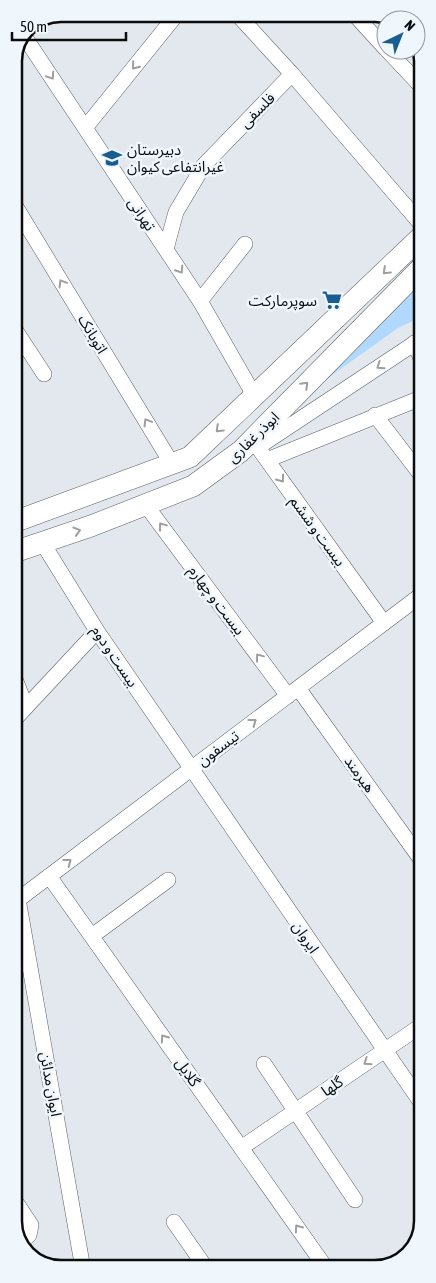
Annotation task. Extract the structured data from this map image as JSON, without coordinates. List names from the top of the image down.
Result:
{
  "streets": {
    "main road": ["ابوذر غفاری"],
    "street": [
      "فلسفی",
      "تهرانی",
      "اتوبانک",
      "بیست و ششم",
      "بیست و چهارم",
      "بیست و دوم",
      "تیسفون",
      "هیرمند",
      "ایروان",
      "گلایل",
      "ایوان مدائن",
      "گلها"
    ]
  },
  "crossings": [
    ["فلسفی", "تهرانی"],
    ["تهرانی", "ابوذر غفاری"],
    ["اتوبانک", "ابوذر غفاری"],
    ["ابوذر غفاری", "بیست و ششم"],
    ["ابوذر غفاری", "بیست و چهارم"],
    ["ابوذر غفاری", "بیست و دوم"],
    ["بیست و ششم", "تیسفون"],
    ["بیست و چهارم", "تیسفون"],
    ["بیست و چهارم", "هیرمند"],
    ["بیست و دوم", "تیسفون"],
    ["بیست و دوم", "ایروان"],
    ["تیسفون", "هیرمند"],
    ["تیسفون", "ایروان"],
    ["تیسفون", "گلایل"],
    ["ایروان", "گلها"],
    ["گلایل", "گلها"]
  ],
  "one_way": [
    "تهرانی",
    "اتوبانک",
    "بیست و چهارم",
    "گلها"
  ],
  "places": {
    "school or university": ["دبیرستان غیرانتفاعی کیوان"],
    "supermarket": ["سوپرمارکت"]
  },
  "scale_bar": "50 m",
  "north": "top right"
}
